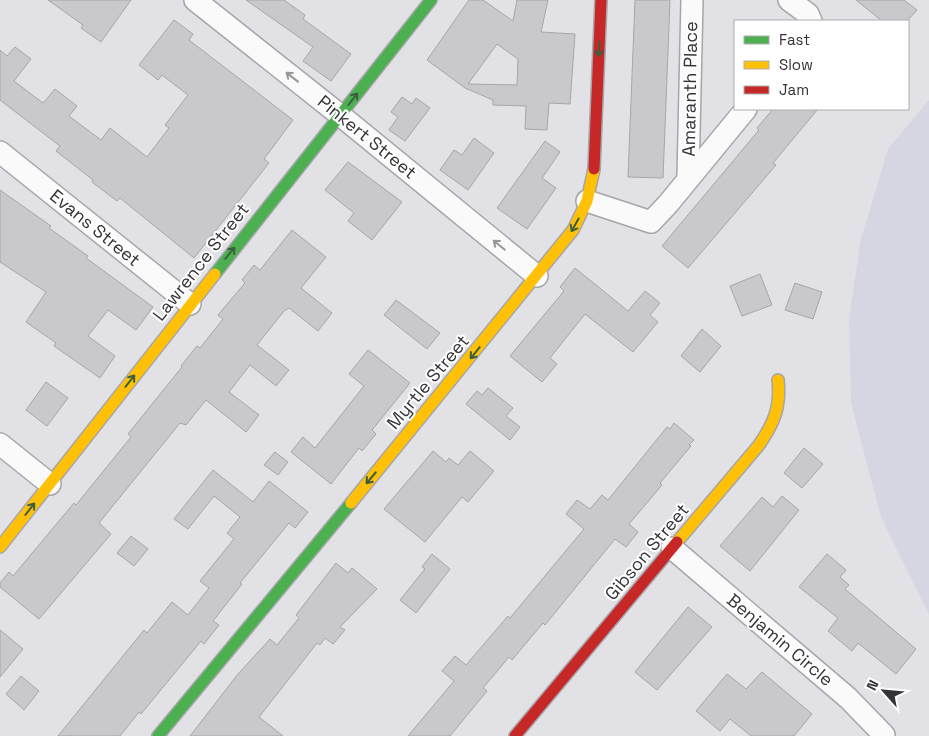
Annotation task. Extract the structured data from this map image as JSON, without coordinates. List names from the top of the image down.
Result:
{
  "streets": {
    "street": [
      "Amaranth Place",
      "Pinkert Street",
      "Evans Street",
      "Lawrence Street",
      "Myrtle Street",
      "Gibson Street",
      "Benjamin Circle"
    ]
  },
  "crossings": [
    ["Amaranth Place", "Myrtle Street"],
    ["Pinkert Street", "Lawrence Street"],
    ["Pinkert Street", "Myrtle Street"],
    ["Evans Street", "Lawrence Street"],
    ["Gibson Street", "Benjamin Circle"]
  ],
  "one_way": ["Pinkert Street", "Lawrence Street", "Myrtle Street"],
  "legend": ["Fast", "Slow", "Jam"],
  "north": "top left"
}
